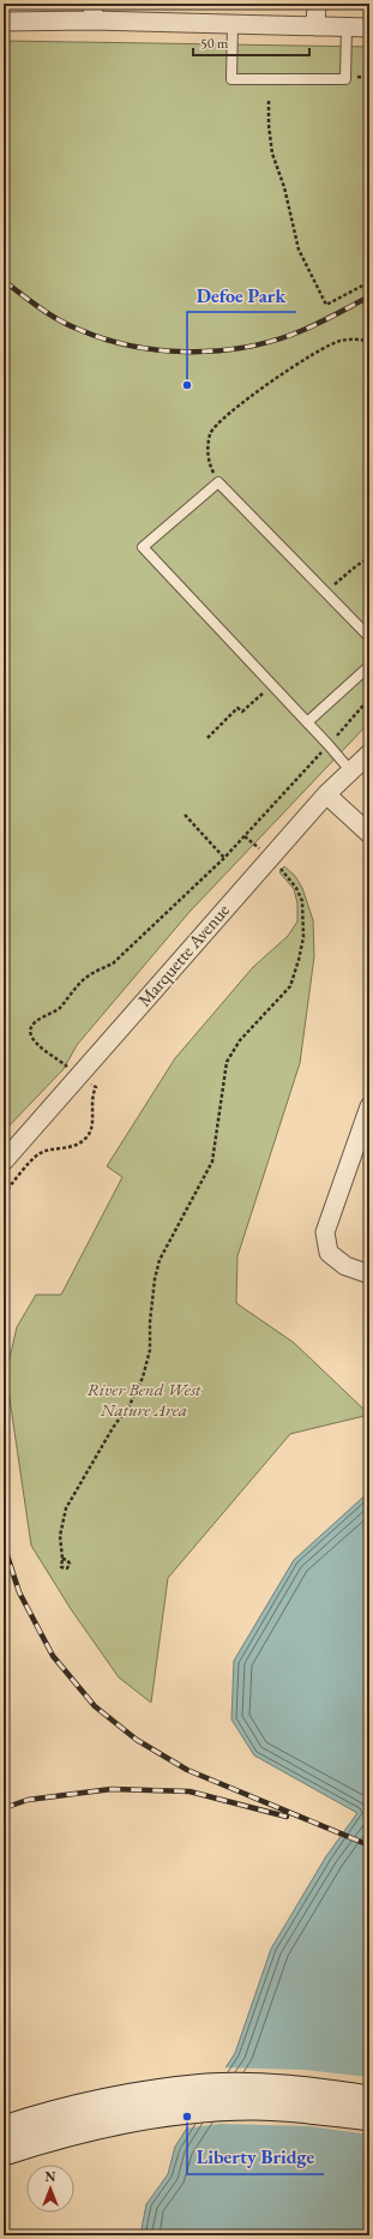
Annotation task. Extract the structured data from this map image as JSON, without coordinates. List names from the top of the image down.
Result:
{
  "streets": {
    "street": ["Marquette Avenue"]
  },
  "parks": ["River Bend West Nature Area"],
  "places": ["Defoe Park", "Liberty Bridge"],
  "scale_bar": "50 m",
  "north": "top"
}
